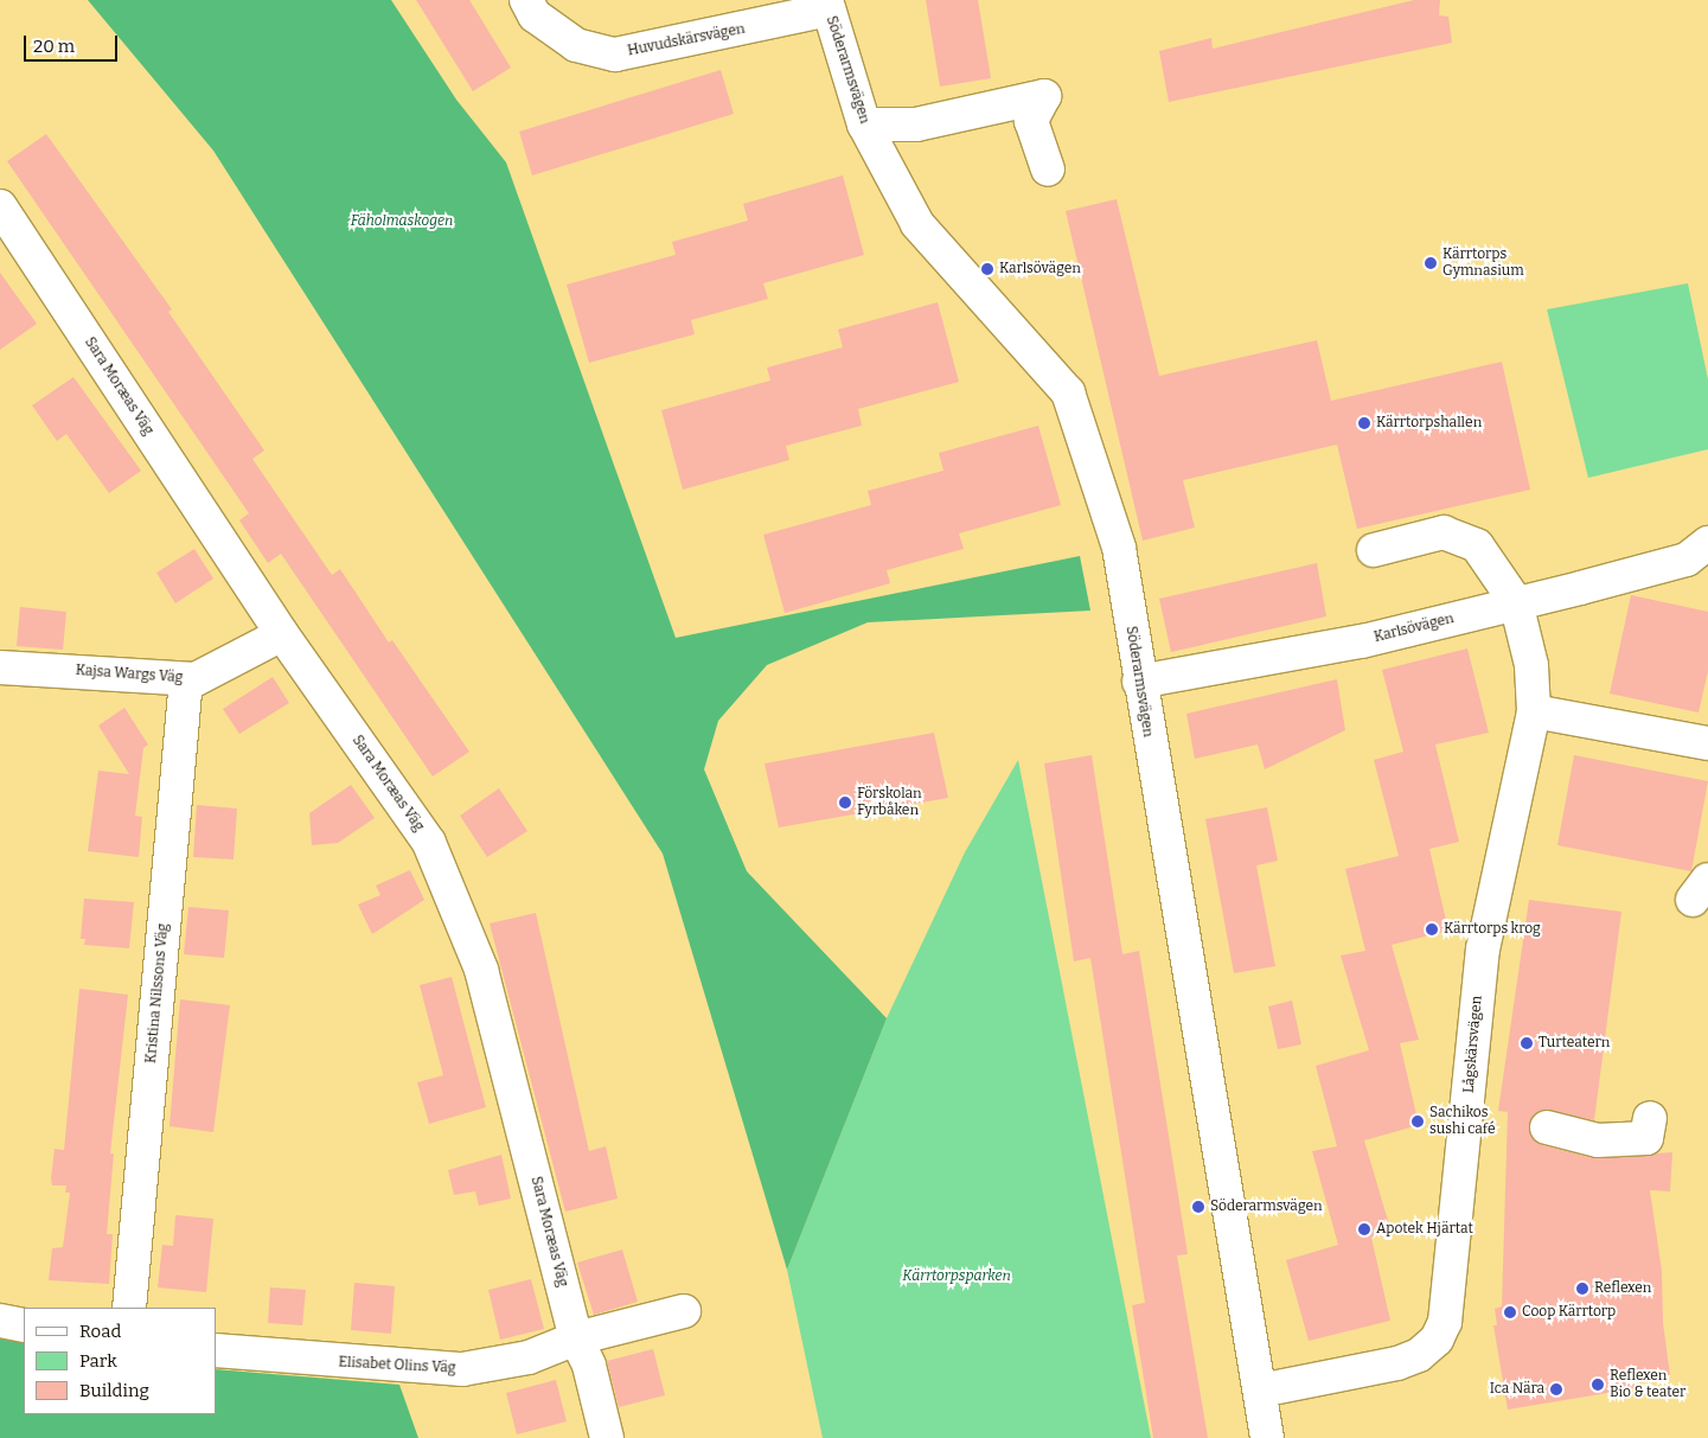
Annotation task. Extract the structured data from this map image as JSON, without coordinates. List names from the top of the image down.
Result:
{
  "streets": {
    "street": [
      "Huvudskärsvägen",
      "Söderarmsvägen",
      "Sara Moræas Väg",
      "Karlsövägen",
      "Kajsa Wargs Väg",
      "Kristina Nilssons Väg",
      "Lågskärsvägen",
      "Elisabet Olins Väg"
    ]
  },
  "crossings": [
    ["Huvudskärsvägen", "Söderarmsvägen"],
    ["Söderarmsvägen", "Karlsövägen"],
    ["Söderarmsvägen", "Lågskärsvägen"],
    ["Sara Moræas Väg", "Kajsa Wargs Väg"],
    ["Sara Moræas Väg", "Elisabet Olins Väg"],
    ["Karlsövägen", "Lågskärsvägen"],
    ["Kajsa Wargs Väg", "Kristina Nilssons Väg"]
  ],
  "parks": ["Fäholmaskogen", "Kärrtorpsparken"],
  "places": [
    "Kärrtorps Gymnasium",
    "Karlsövägen",
    "Kärrtorpshallen",
    "Förskolan Fyrbåken",
    "Kärrtorps krog",
    "Turteatern",
    "Sachikos sushi café",
    "Söderarmsvägen",
    "Apotek Hjärtat",
    "Reflexen",
    "Coop Kärrtorp",
    "Reflexen Bio & teater",
    "Ica Nära"
  ],
  "legend": ["Road", "Park", "Building"],
  "scale_bar": "20 m"
}
